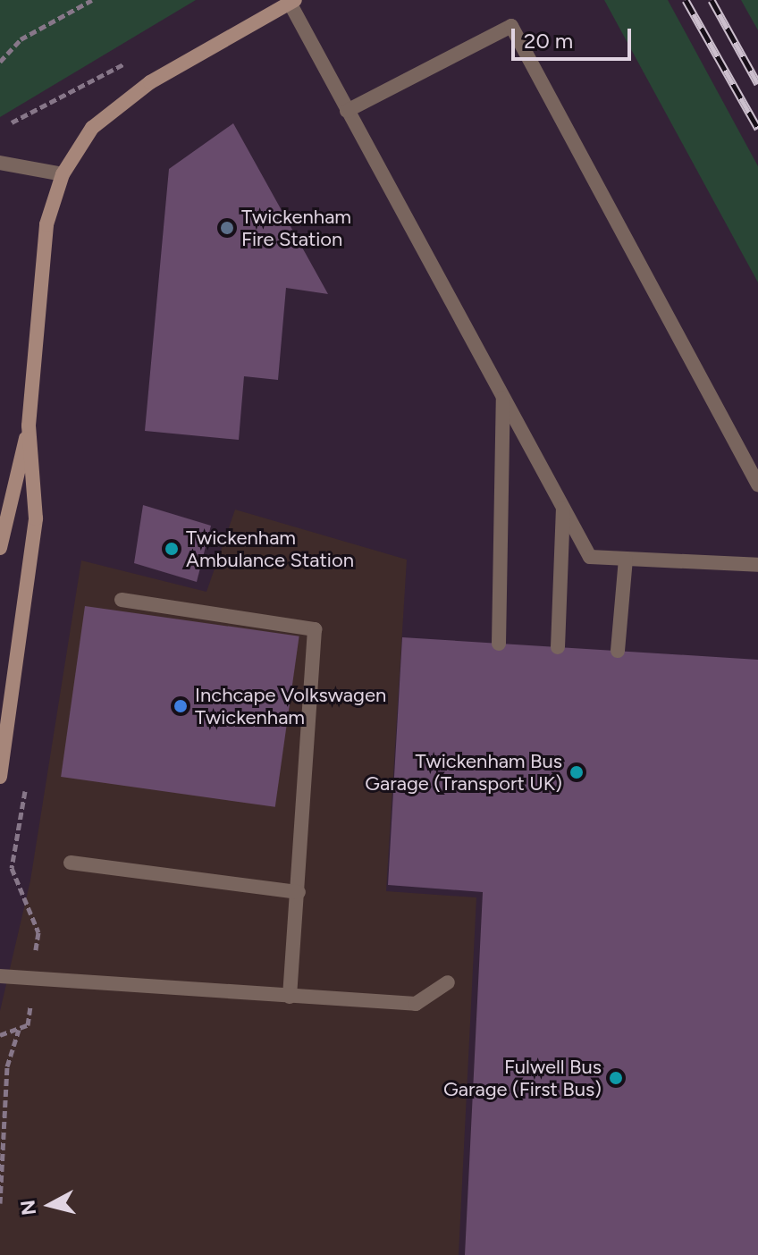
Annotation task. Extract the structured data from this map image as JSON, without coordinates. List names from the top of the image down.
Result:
{
  "places": [
    "Twickenham Fire Station",
    "Twickenham Ambulance Station",
    "Inchcape Volkswagen Twickenham",
    "Twickenham Bus Garage (Transport UK)",
    "Fulwell Bus Garage (First Bus)"
  ],
  "scale_bar": "20 m",
  "north": "left"
}
